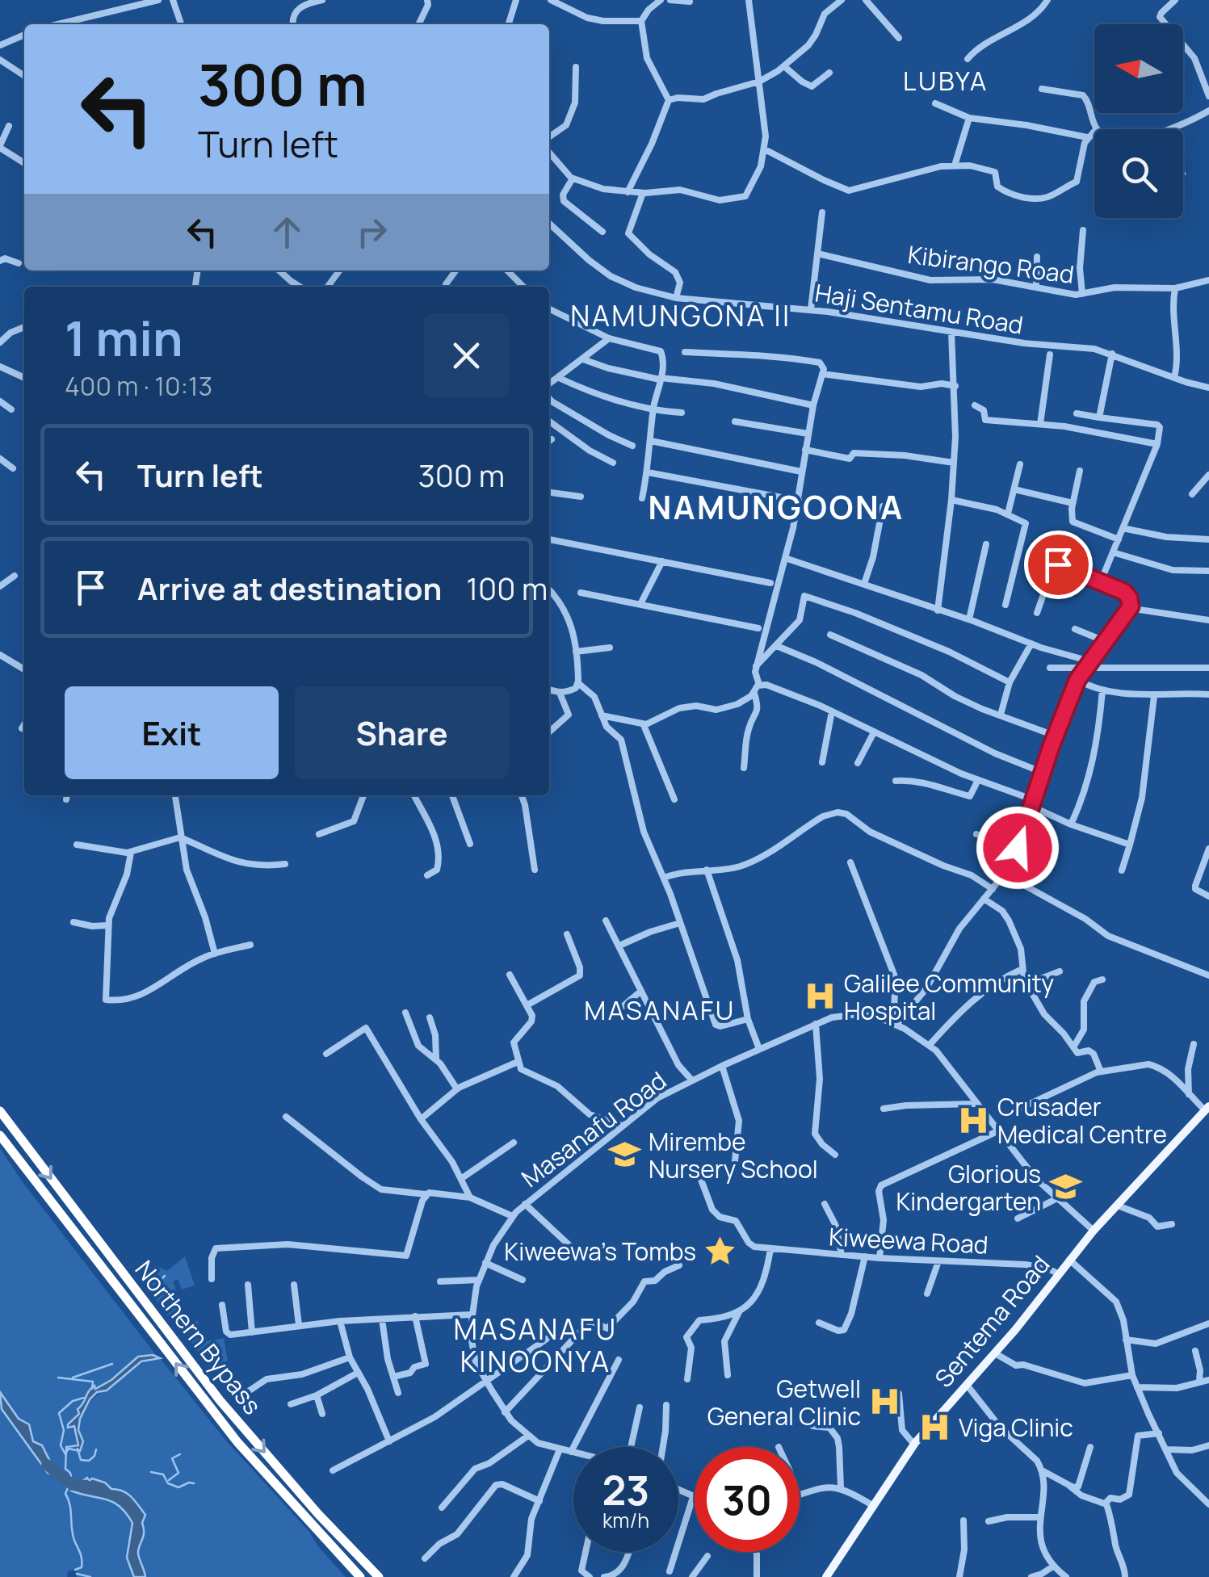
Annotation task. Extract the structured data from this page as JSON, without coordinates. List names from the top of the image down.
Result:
{
  "streets": {
    "highway": ["Northern Bypass"],
    "main road": ["Sentema Road"],
    "street": [
      "Kibirango Road",
      "Haji Sentamu Road",
      "Masanafu Road",
      "Kiweewa Road"
    ]
  },
  "crossings": [
    ["Masanafu Road", "Sentema Road"],
    ["Kiweewa Road", "Sentema Road"]
  ],
  "districts": [
    "LUBYA",
    "NAMUNGONA II",
    "NAMUNGOONA",
    "MASANAFU",
    "MASANAFU KINOONYA"
  ],
  "places": {
    "hospital": [
      "Galilee Community Hospital",
      "Crusader Medical Centre",
      "Getwell General Clinic",
      "Viga Clinic"
    ],
    "school or university": ["Mirembe Nursery School", "Glorious Kindergarten"],
    "place": ["Kiweewa's Tombs"]
  },
  "north": "left",
  "page": {
    "turn": ["300 m", "Turn left"],
    "heading": ["1 min", "400 m · 10:13"],
    "list": [
      {
        "name": "Turn left",
        "value": "300 m"
      },
      {
        "name": "Arrive at destination",
        "value": "100 m"
      }
    ],
    "buttons": ["Exit", "Share"],
    "speed": "23 km/h",
    "limit": "30"
  }
}
